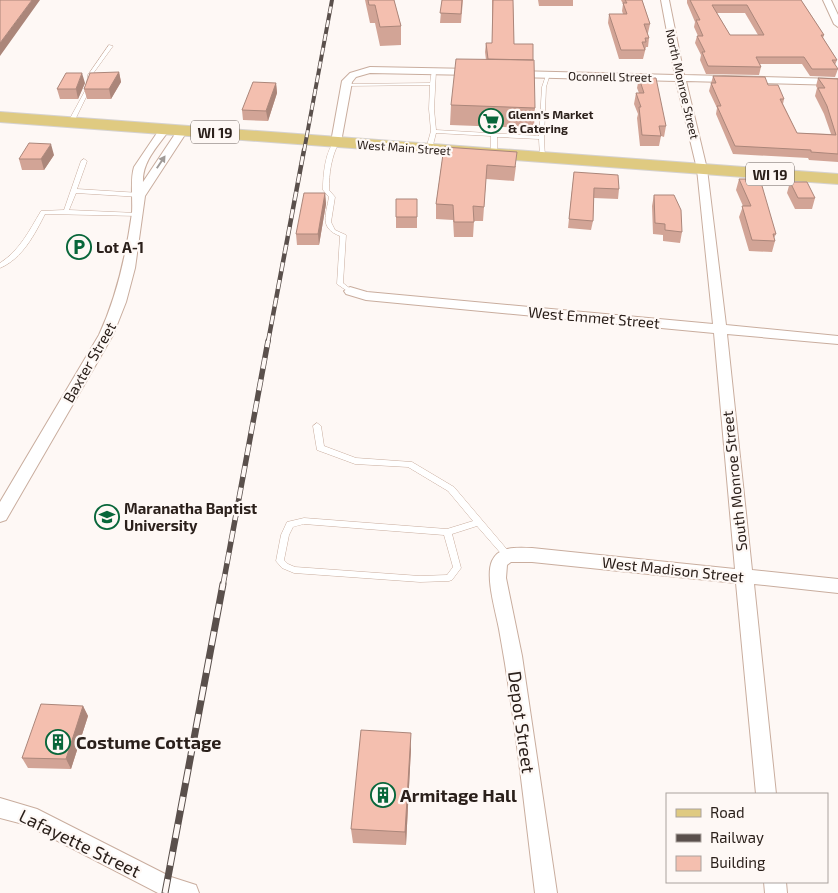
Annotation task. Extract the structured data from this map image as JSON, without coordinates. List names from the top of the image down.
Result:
{
  "streets": {
    "main road": ["WI 19", "West Main Street"],
    "street": [
      "Oconnell Street",
      "North Monroe Street",
      "West Emmet Street",
      "Baxter Street",
      "South Monroe Street",
      "West Madison Street",
      "Depot Street",
      "Lafayette Street"
    ]
  },
  "crossings": [
    ["Oconnell Street", "North Monroe Street"],
    ["North Monroe Street", "West Main Street"],
    ["North Monroe Street", "South Monroe Street"],
    ["West Main Street", "Baxter Street"],
    ["West Main Street", "South Monroe Street"],
    ["West Emmet Street", "South Monroe Street"],
    ["South Monroe Street", "West Madison Street"],
    ["West Madison Street", "Depot Street"]
  ],
  "places": {
    "supermarket": ["Glenn's Market & Catering"],
    "parking": ["Lot A-1"],
    "school or university": ["Maranatha Baptist University"],
    "building": ["Costume Cottage", "Armitage Hall"]
  },
  "legend": ["Road", "Railway", "Building"]
}
